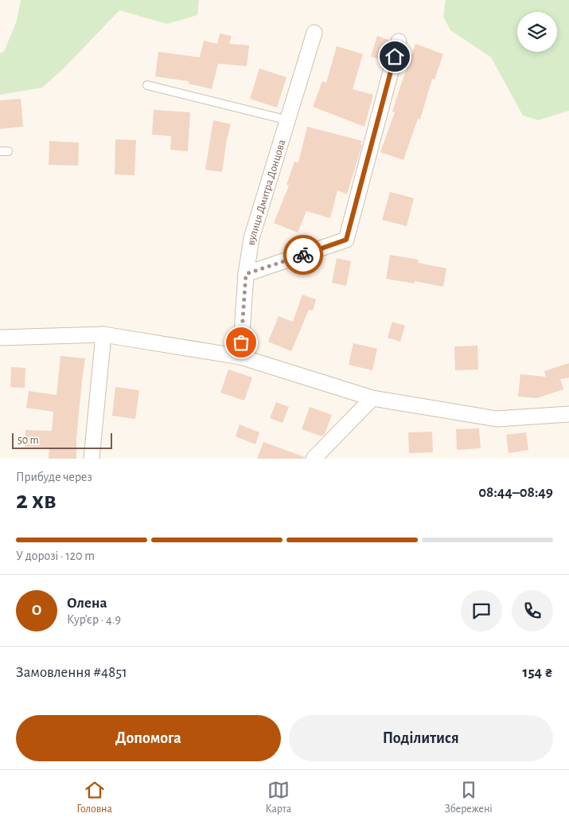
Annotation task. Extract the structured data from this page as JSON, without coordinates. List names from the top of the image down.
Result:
{
  "streets": {
    "street": ["вулиця Дмитра Донцова"]
  },
  "scale_bar": "50 m",
  "page": {
    "scale": "50 m",
    "heading": ["2 хв", "Прибуде через", "08:44–08:49"],
    "panel": [
      "Олена",
      "Кур’єр · 4.9",
      "Замовлення #4851",
      "154 ₴"
    ],
    "bar": "У дорозі · 120 m",
    "round": "О",
    "buttons": ["Допомога", "Поділитися"],
    "tabs": ["Головна", "Карта", "Збережені"]
  }
}
